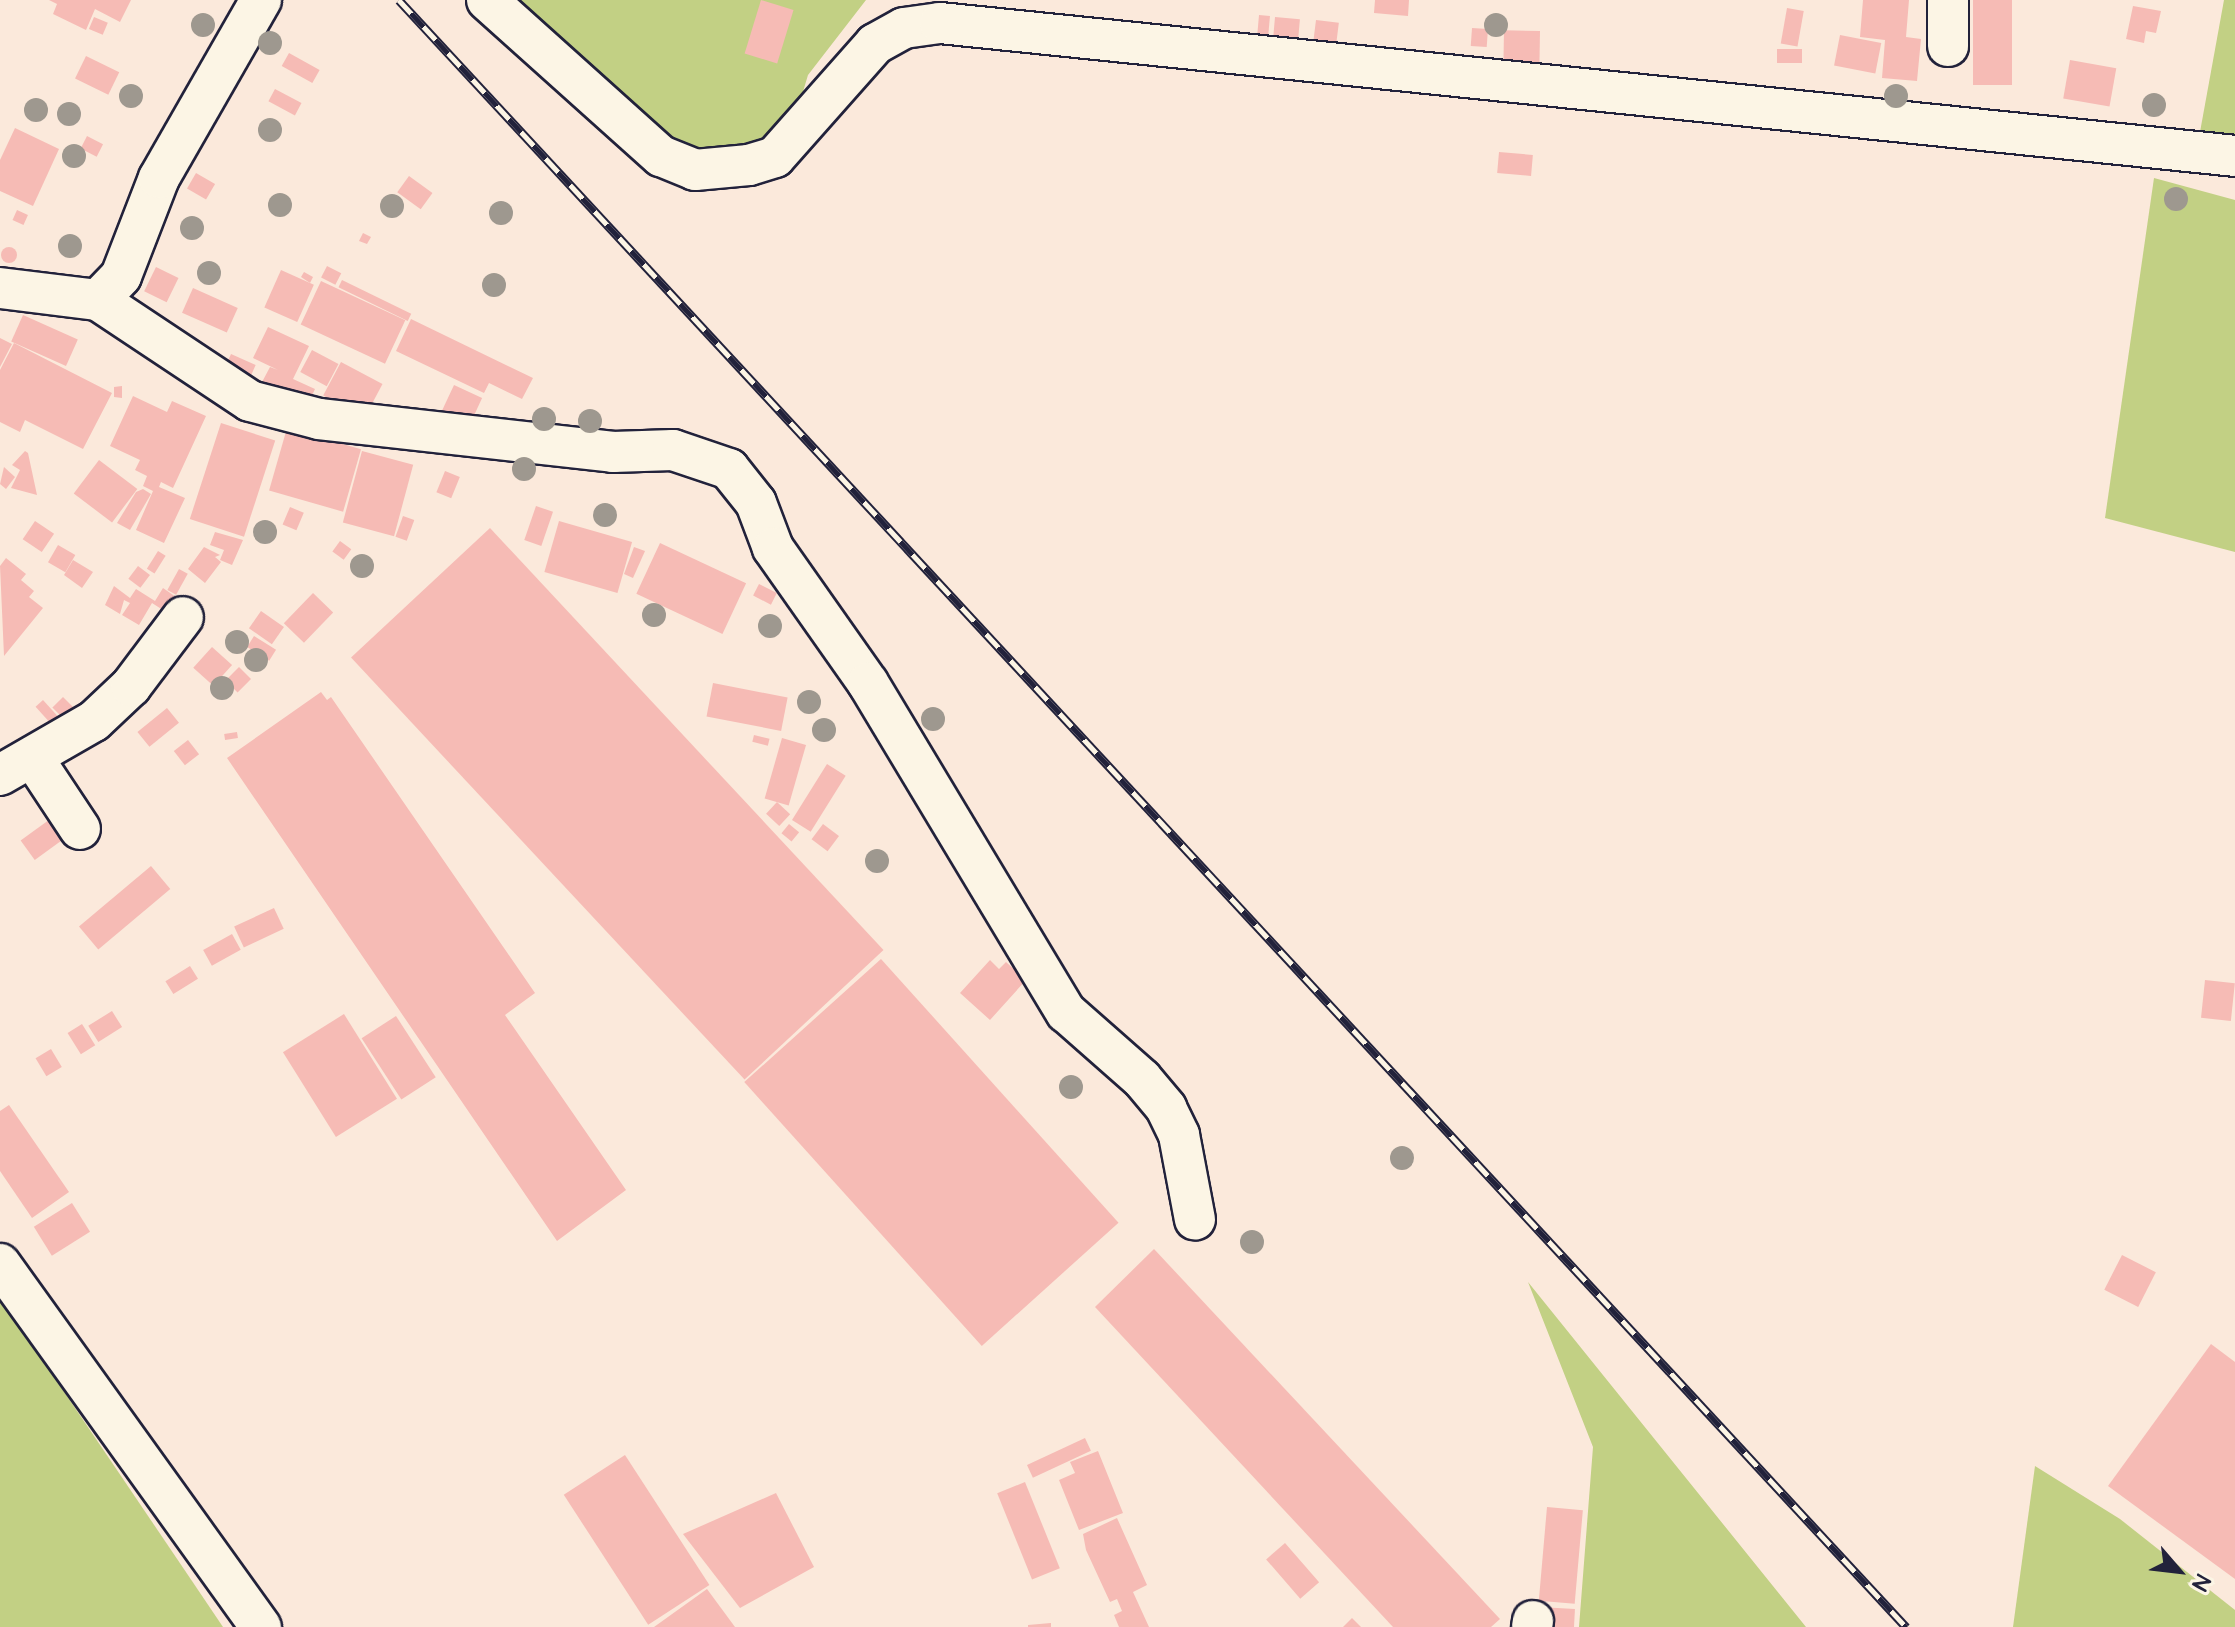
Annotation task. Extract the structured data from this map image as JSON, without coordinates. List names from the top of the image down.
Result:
{
  "north": "bottom right"
}
